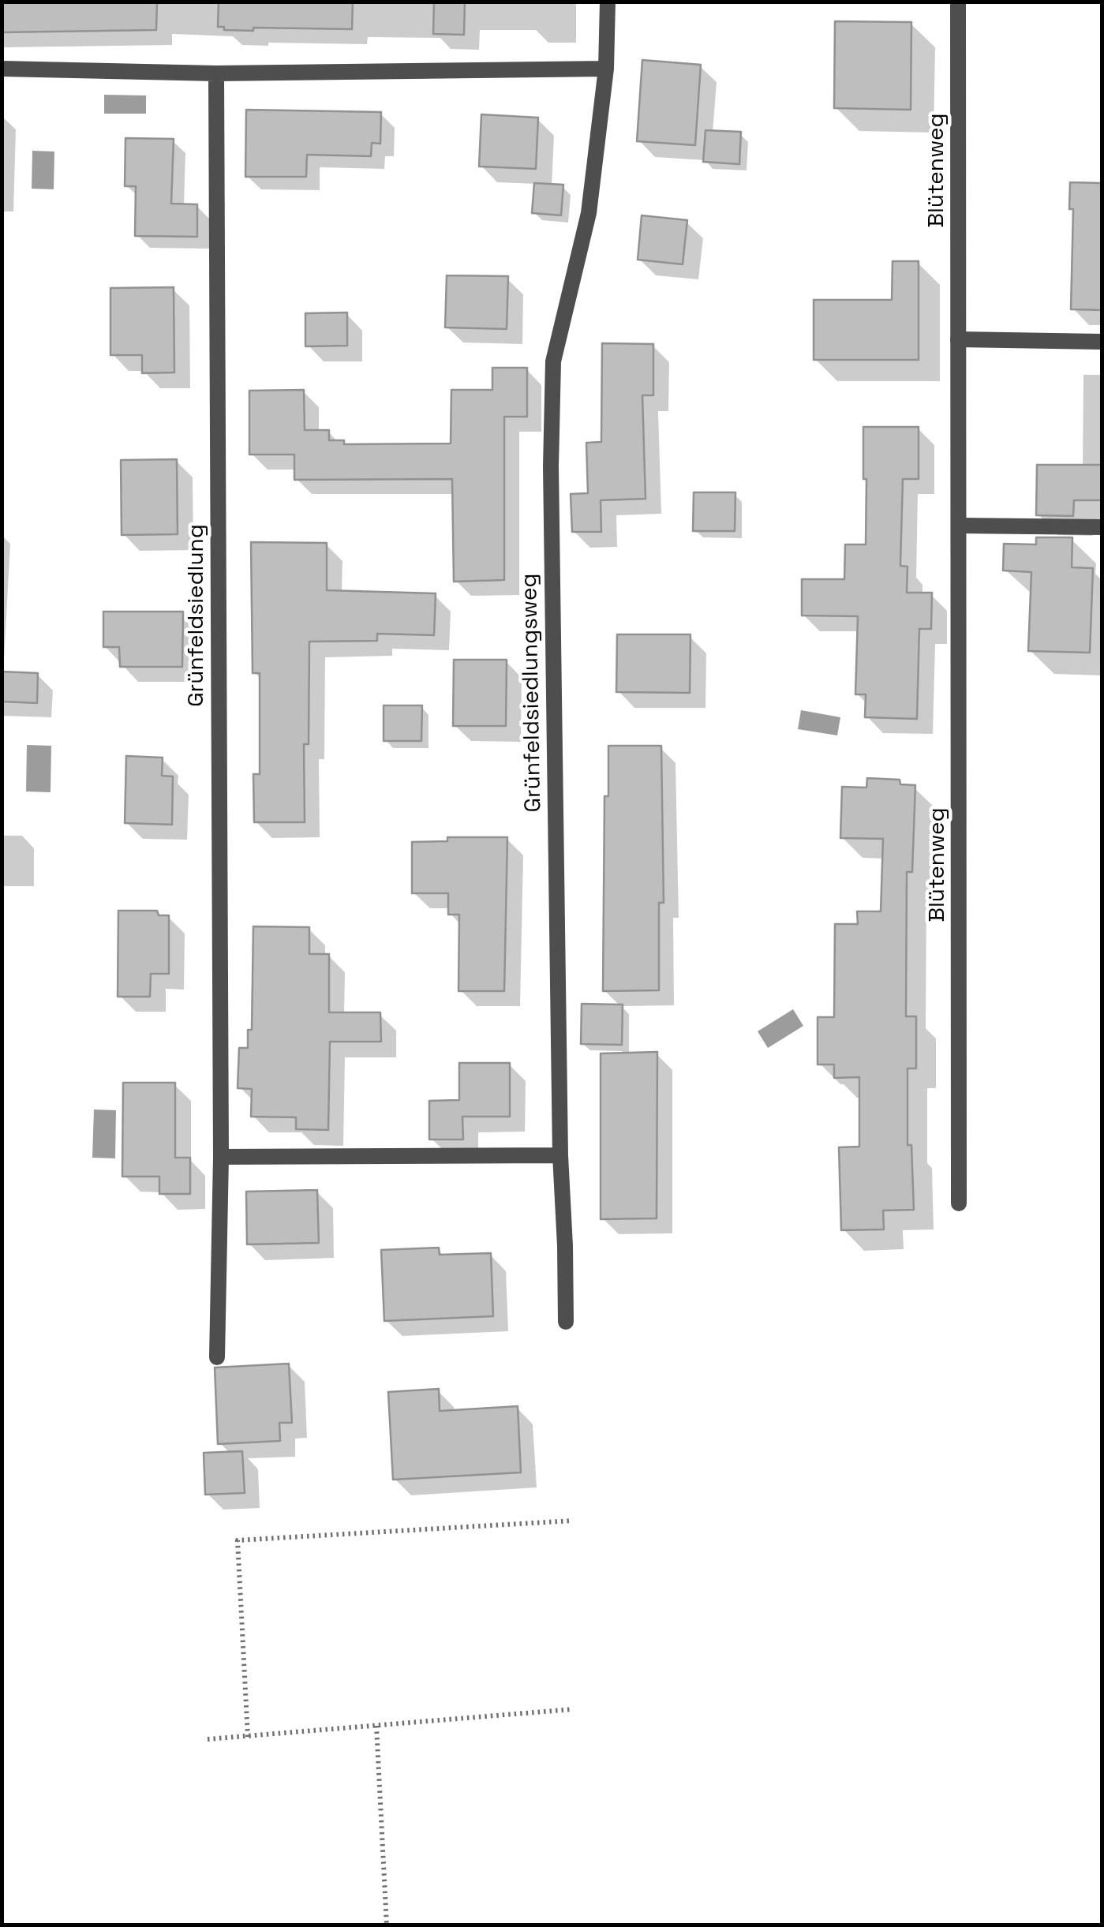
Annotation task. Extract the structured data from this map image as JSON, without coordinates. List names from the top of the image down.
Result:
{
  "streets": {
    "street": ["Blütenweg", "Grünfeldsiedlung", "Grünfeldsiedlungsweg"]
  }
}
